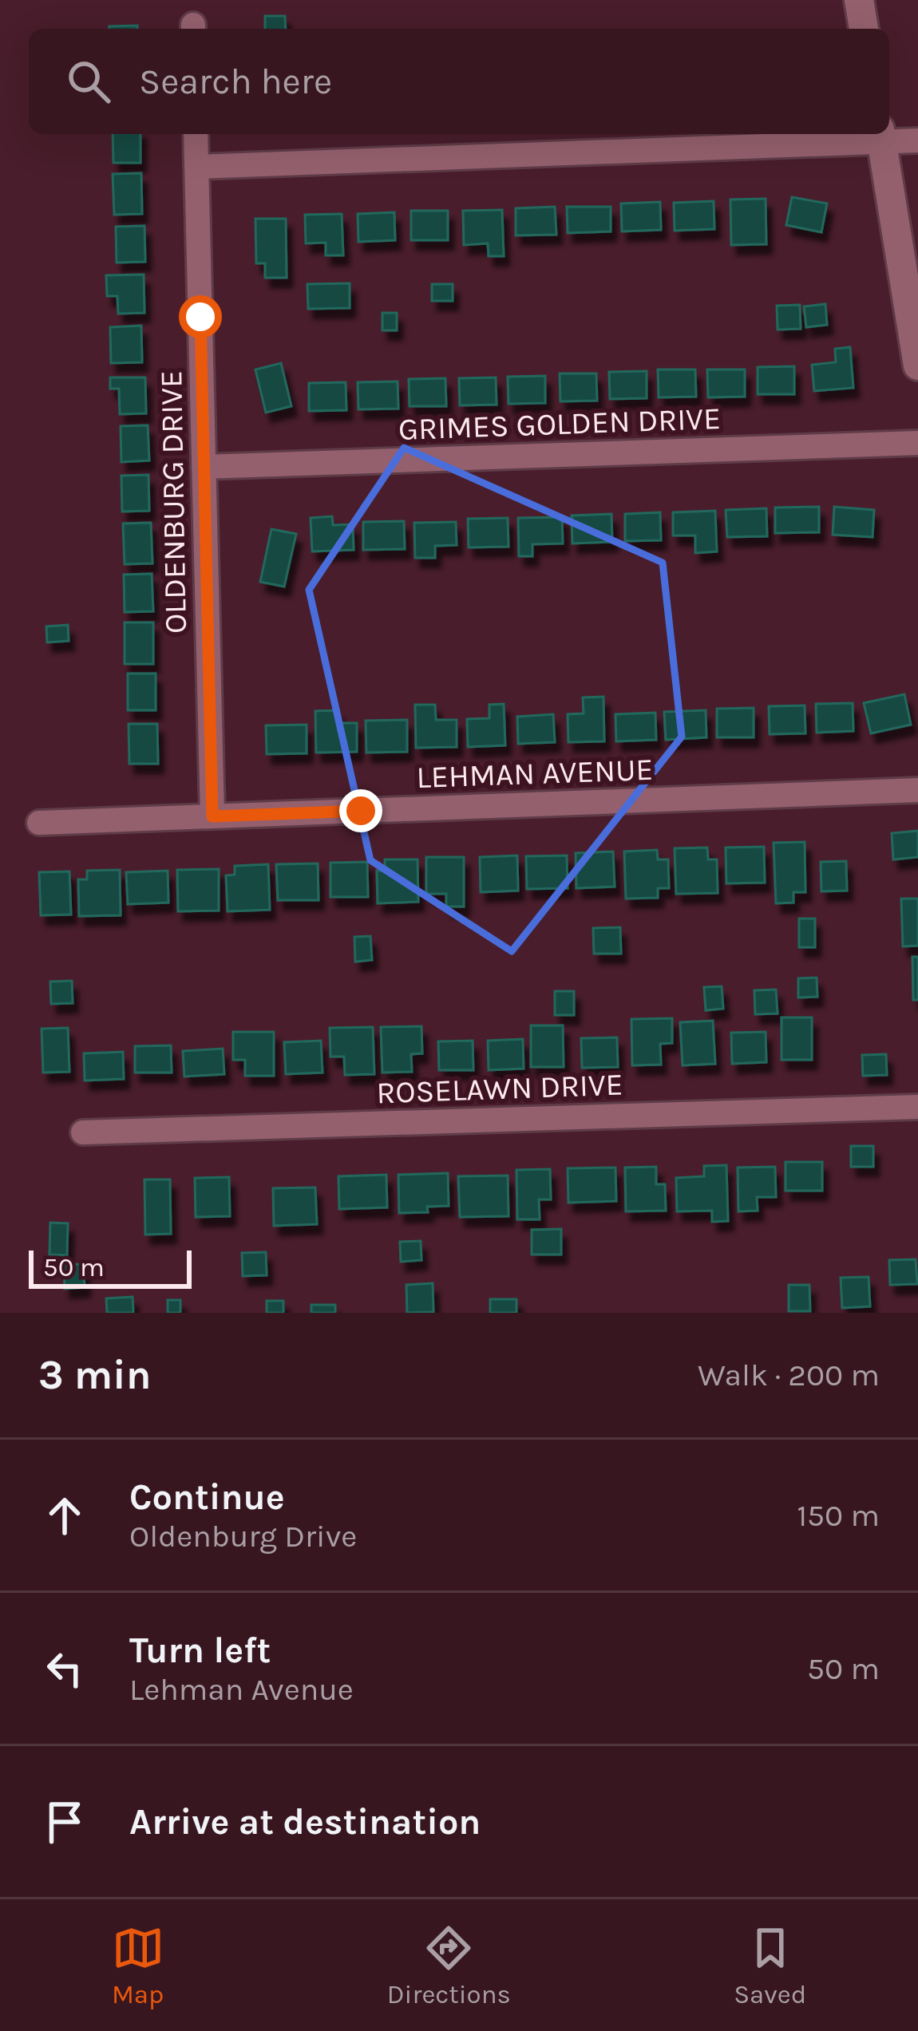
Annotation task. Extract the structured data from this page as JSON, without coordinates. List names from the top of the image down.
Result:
{
  "streets": {
    "street": [
      "GRIMES GOLDEN DRIVE",
      "OLDENBURG DRIVE",
      "LEHMAN AVENUE",
      "ROSELAWN DRIVE"
    ]
  },
  "crossings": [
    ["GRIMES GOLDEN DRIVE", "OLDENBURG DRIVE"],
    ["OLDENBURG DRIVE", "LEHMAN AVENUE"]
  ],
  "scale_bar": "50 m",
  "page": {
    "search": "Search here",
    "scale": "50 m",
    "heading": ["3 min", "Walk · 200 m"],
    "list": [
      ["Continue", "Oldenburg Drive", "150 m"],
      ["Turn left", "Lehman Avenue", "50 m"],
      "Arrive at destination"
    ],
    "nav": ["Map", "Directions", "Saved"]
  }
}
